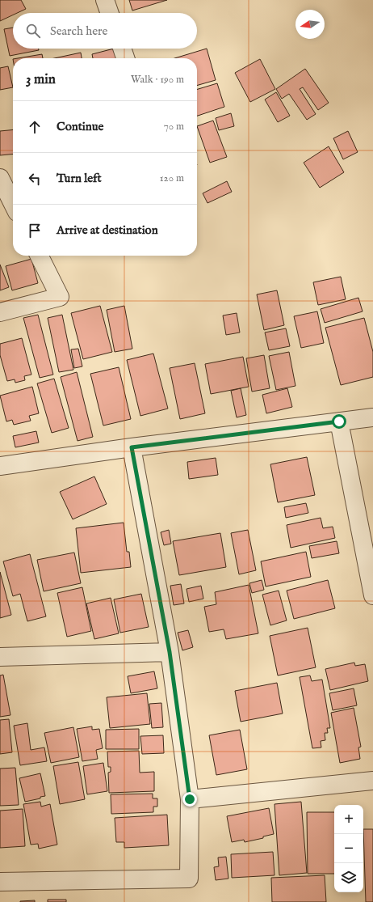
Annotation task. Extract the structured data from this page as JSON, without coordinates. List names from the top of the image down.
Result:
{
  "north": "left",
  "page": {
    "search": "Search here",
    "heading": ["3 min", "Walk · 190 m"],
    "list": [
      ["Continue", "70 m"],
      ["Turn left", "120 m"],
      "Arrive at destination"
    ],
    "map_buttons": ["+", "−"]
  }
}
